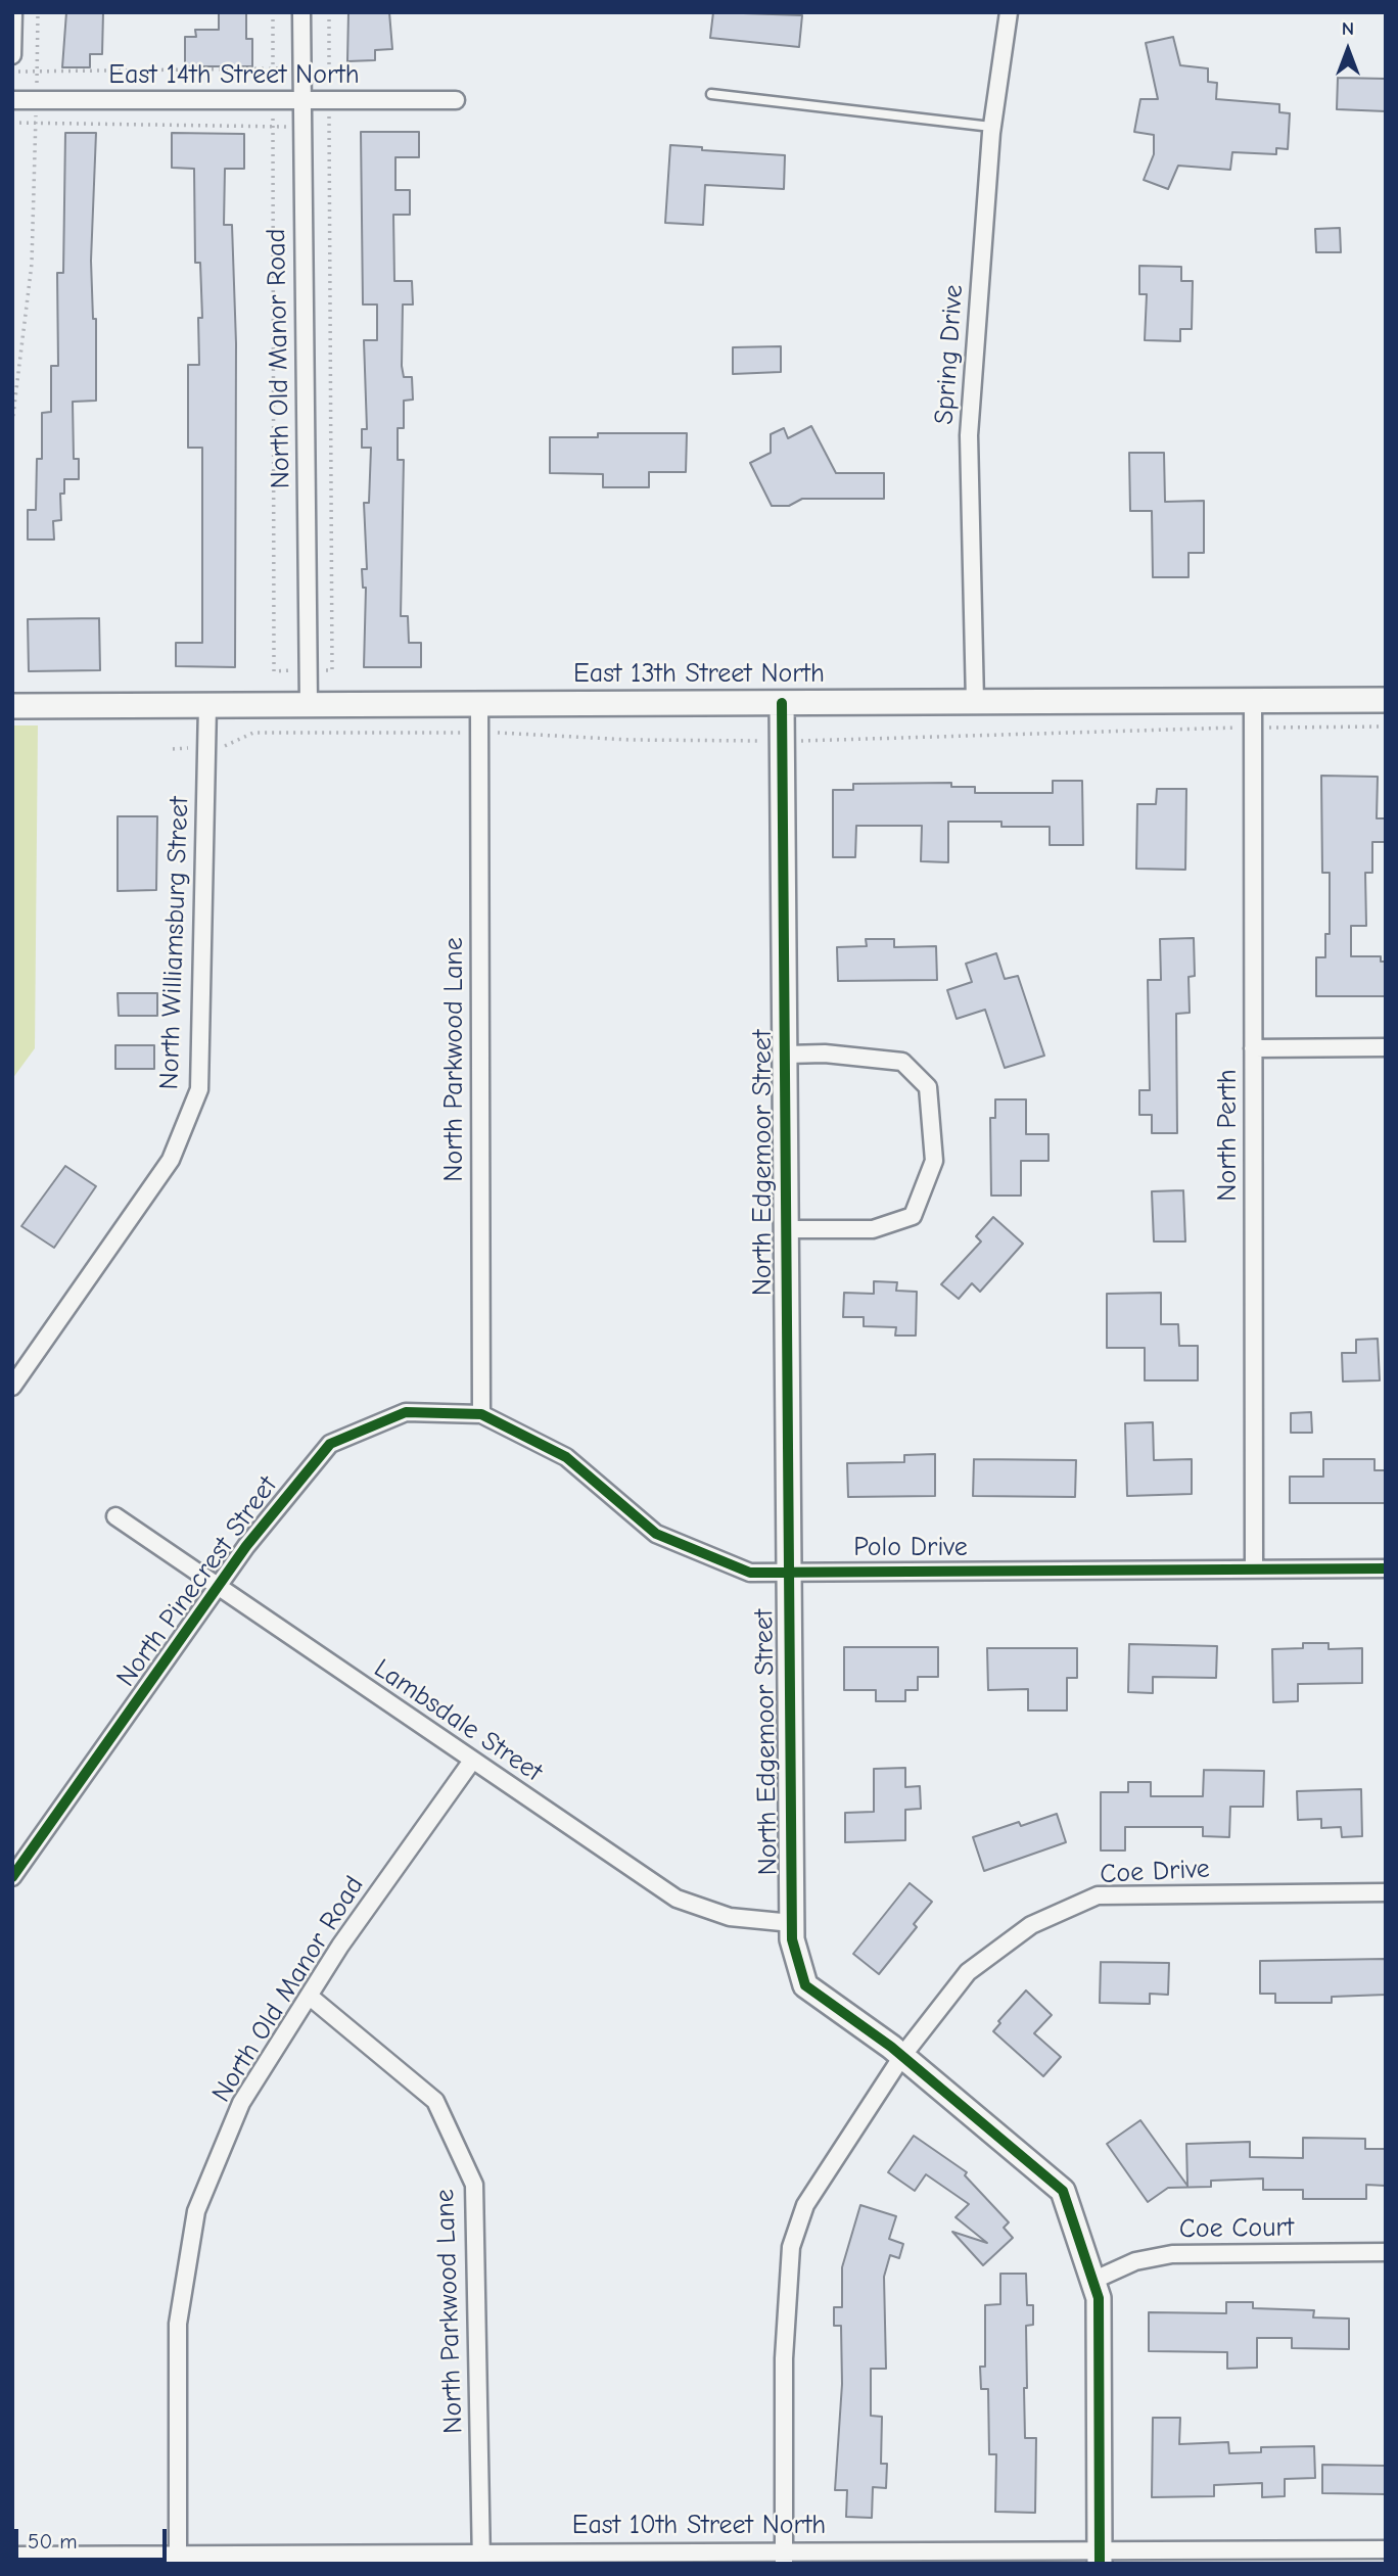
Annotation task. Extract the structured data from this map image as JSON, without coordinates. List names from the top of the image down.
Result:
{
  "streets": {
    "street": [
      "East 14th Street North",
      "Spring Drive",
      "North Old Manor Road",
      "East 13th Street North",
      "North Williamsburg Street",
      "North Parkwood Lane",
      "North Perth",
      "North Edgemoor Street",
      "Polo Drive",
      "North Pinecrest Street",
      "Lambsdale Street",
      "Coe Drive",
      "Coe Court",
      "East 10th Street North"
    ]
  },
  "crossings": [
    ["East 14th Street North", "North Old Manor Road"],
    ["Spring Drive", "East 13th Street North"],
    ["North Old Manor Road", "East 13th Street North"],
    ["North Old Manor Road", "North Parkwood Lane"],
    ["North Old Manor Road", "Lambsdale Street"],
    ["North Old Manor Road", "East 10th Street North"],
    ["East 13th Street North", "North Williamsburg Street"],
    ["East 13th Street North", "North Parkwood Lane"],
    ["East 13th Street North", "North Perth"],
    ["East 13th Street North", "North Edgemoor Street"],
    ["North Parkwood Lane", "Polo Drive"],
    ["North Parkwood Lane", "North Pinecrest Street"],
    ["North Parkwood Lane", "East 10th Street North"],
    ["North Perth", "Polo Drive"],
    ["North Edgemoor Street", "Polo Drive"],
    ["North Edgemoor Street", "Lambsdale Street"],
    ["North Edgemoor Street", "Coe Drive"],
    ["North Edgemoor Street", "Coe Court"],
    ["North Edgemoor Street", "East 10th Street North"],
    ["Polo Drive", "North Pinecrest Street"],
    ["North Pinecrest Street", "Lambsdale Street"],
    ["Coe Drive", "East 10th Street North"]
  ],
  "scale_bar": "50 m",
  "north": "top"
}
